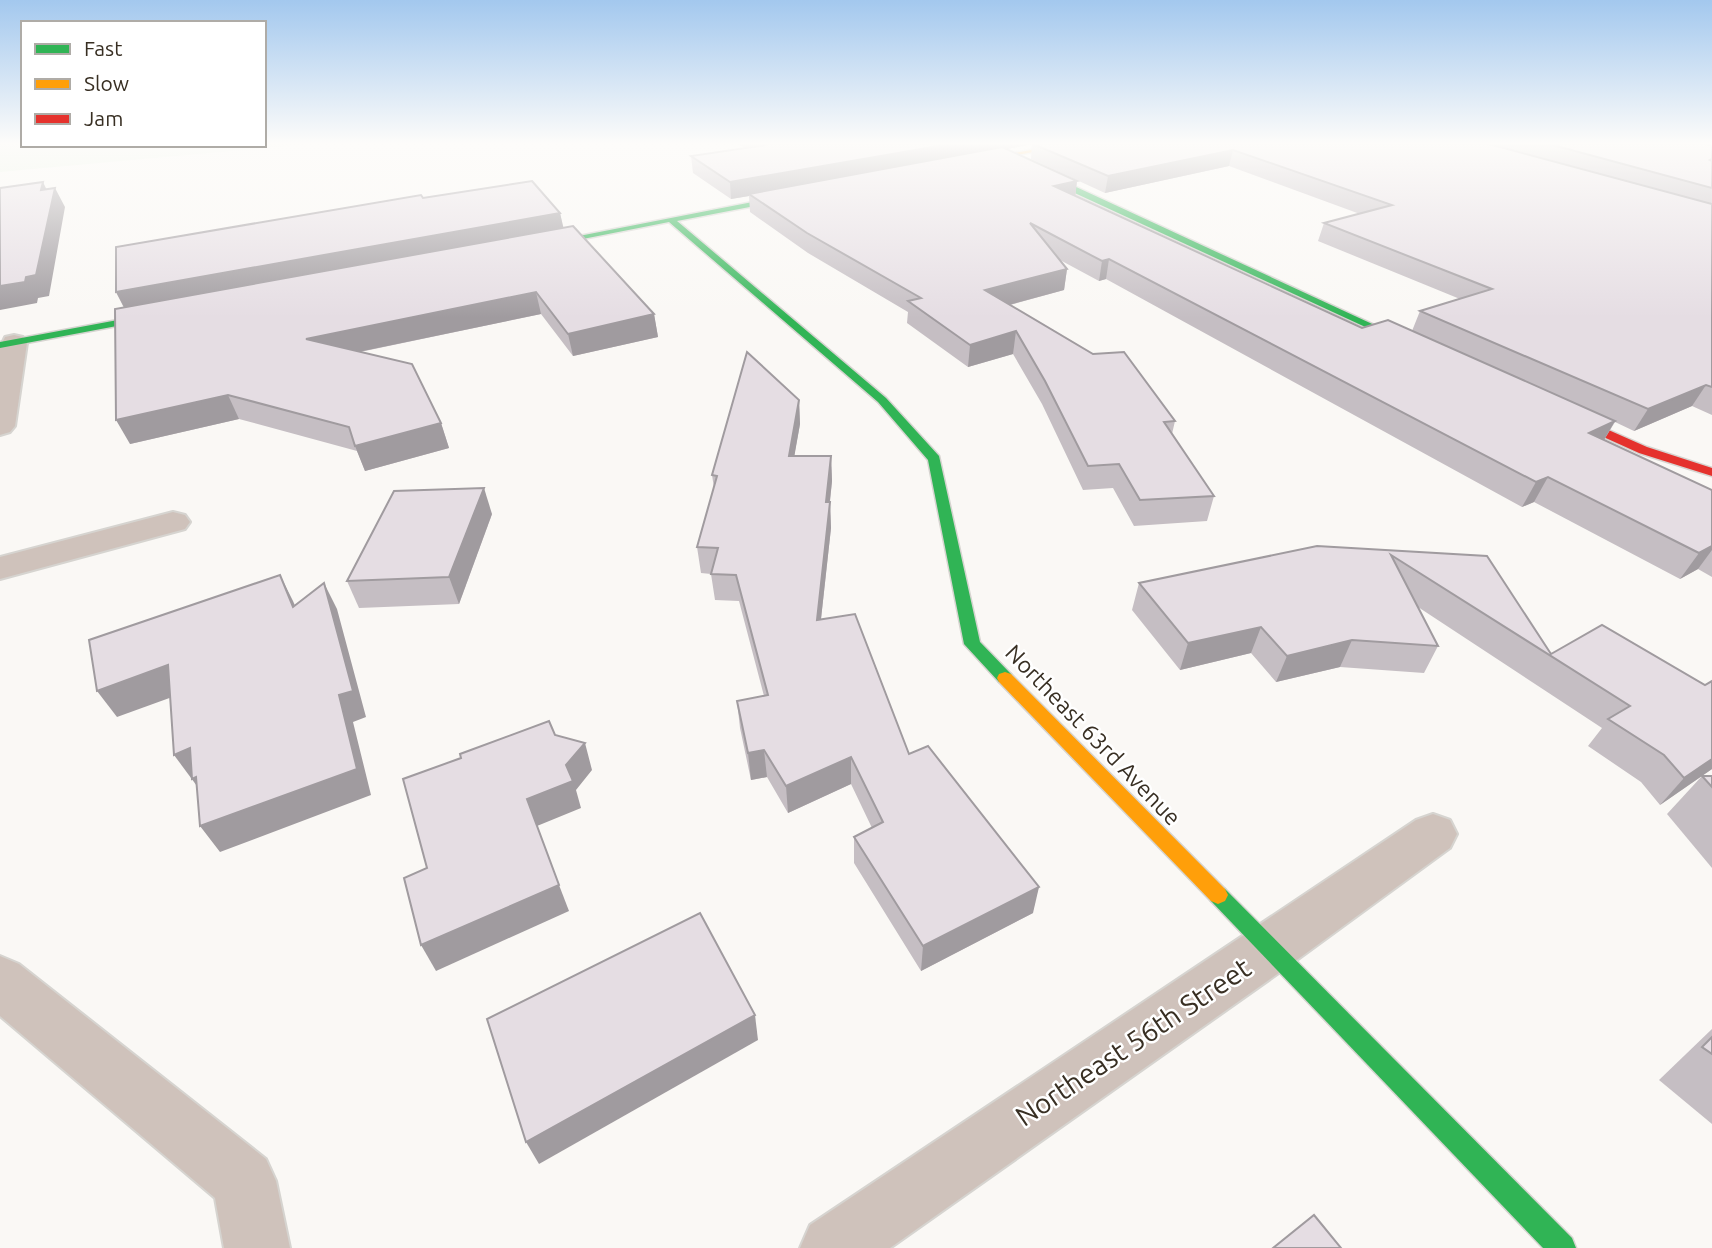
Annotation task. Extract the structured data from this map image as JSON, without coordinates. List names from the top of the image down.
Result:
{
  "streets": {
    "street": ["Northeast 63rd Avenue", "Northeast 56th Street"]
  },
  "crossings": [
    ["Northeast 63rd Avenue", "Northeast 56th Street"]
  ],
  "legend": ["Fast", "Slow", "Jam"]
}
